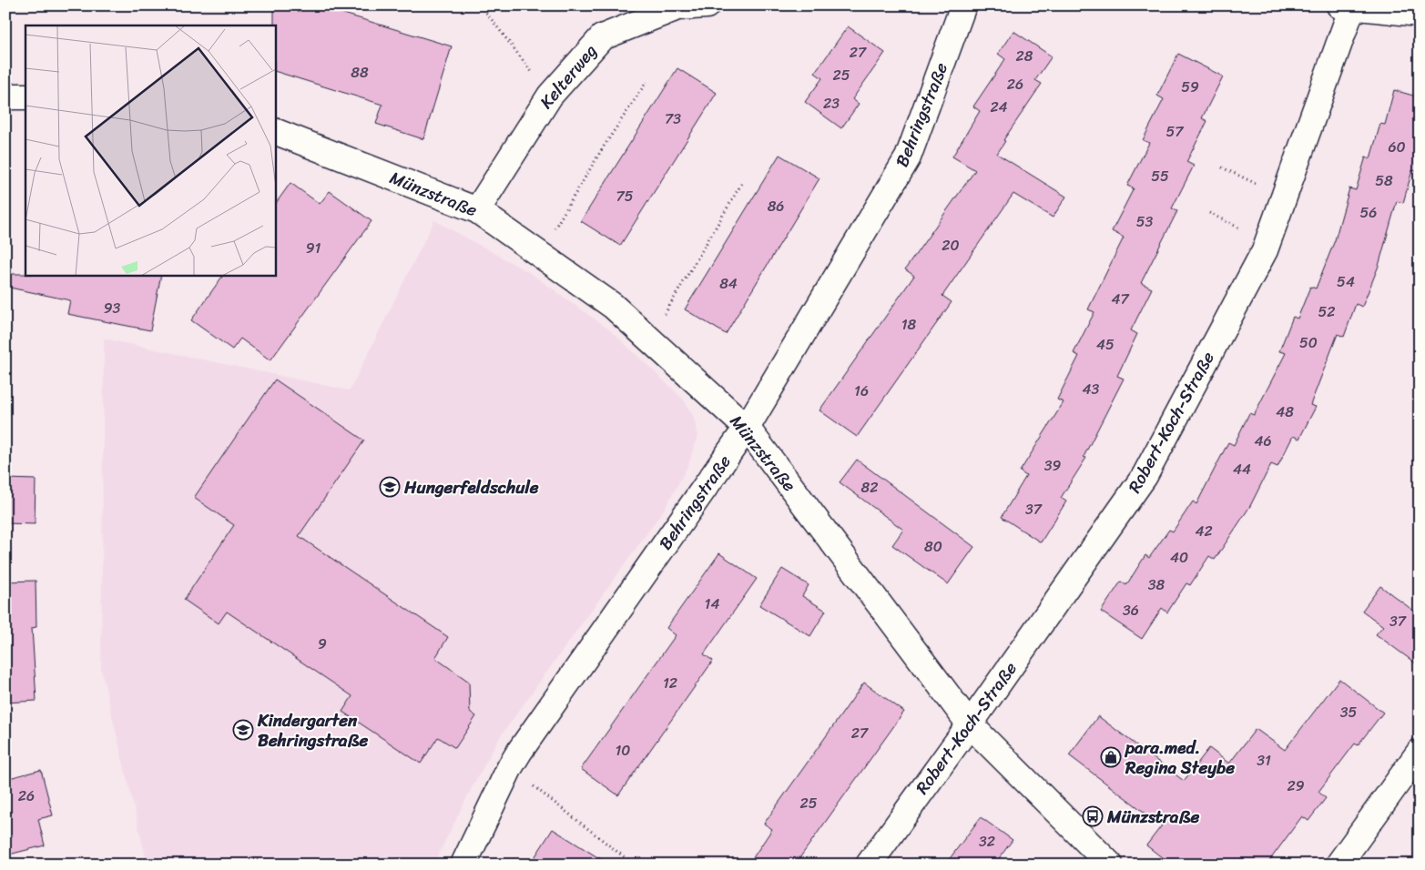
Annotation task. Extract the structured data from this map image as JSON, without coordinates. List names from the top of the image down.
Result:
{
  "streets": {
    "street": [
      "Kelterweg",
      "Behringstraße",
      "Münzstraße",
      "Robert-Koch-Straße"
    ]
  },
  "crossings": [
    ["Kelterweg", "Münzstraße"],
    ["Behringstraße", "Münzstraße"],
    ["Münzstraße", "Robert-Koch-Straße"]
  ],
  "places": {
    "school or university": ["Hungerfeldschule", "Kindergarten Behringstraße"],
    "shop": ["para.med. Regina Steybe"],
    "bus stop": ["Münzstraße"]
  },
  "house_numbers": [
    "27",
    "28",
    "88",
    "25",
    "26",
    "59",
    "23",
    "24",
    "73",
    "57",
    "60",
    "55",
    "58",
    "75",
    "86",
    "56",
    "53",
    "20",
    "91",
    "54",
    "84",
    "47",
    "93",
    "52",
    "18",
    "50",
    "45",
    "43",
    "16",
    "48",
    "46",
    "39",
    "44",
    "82",
    "37",
    "42",
    "80",
    "40",
    "38",
    "14",
    "36",
    "37",
    "9",
    "12",
    "35",
    "27",
    "10",
    "31",
    "29",
    "26",
    "25",
    "32"
  ]
}
